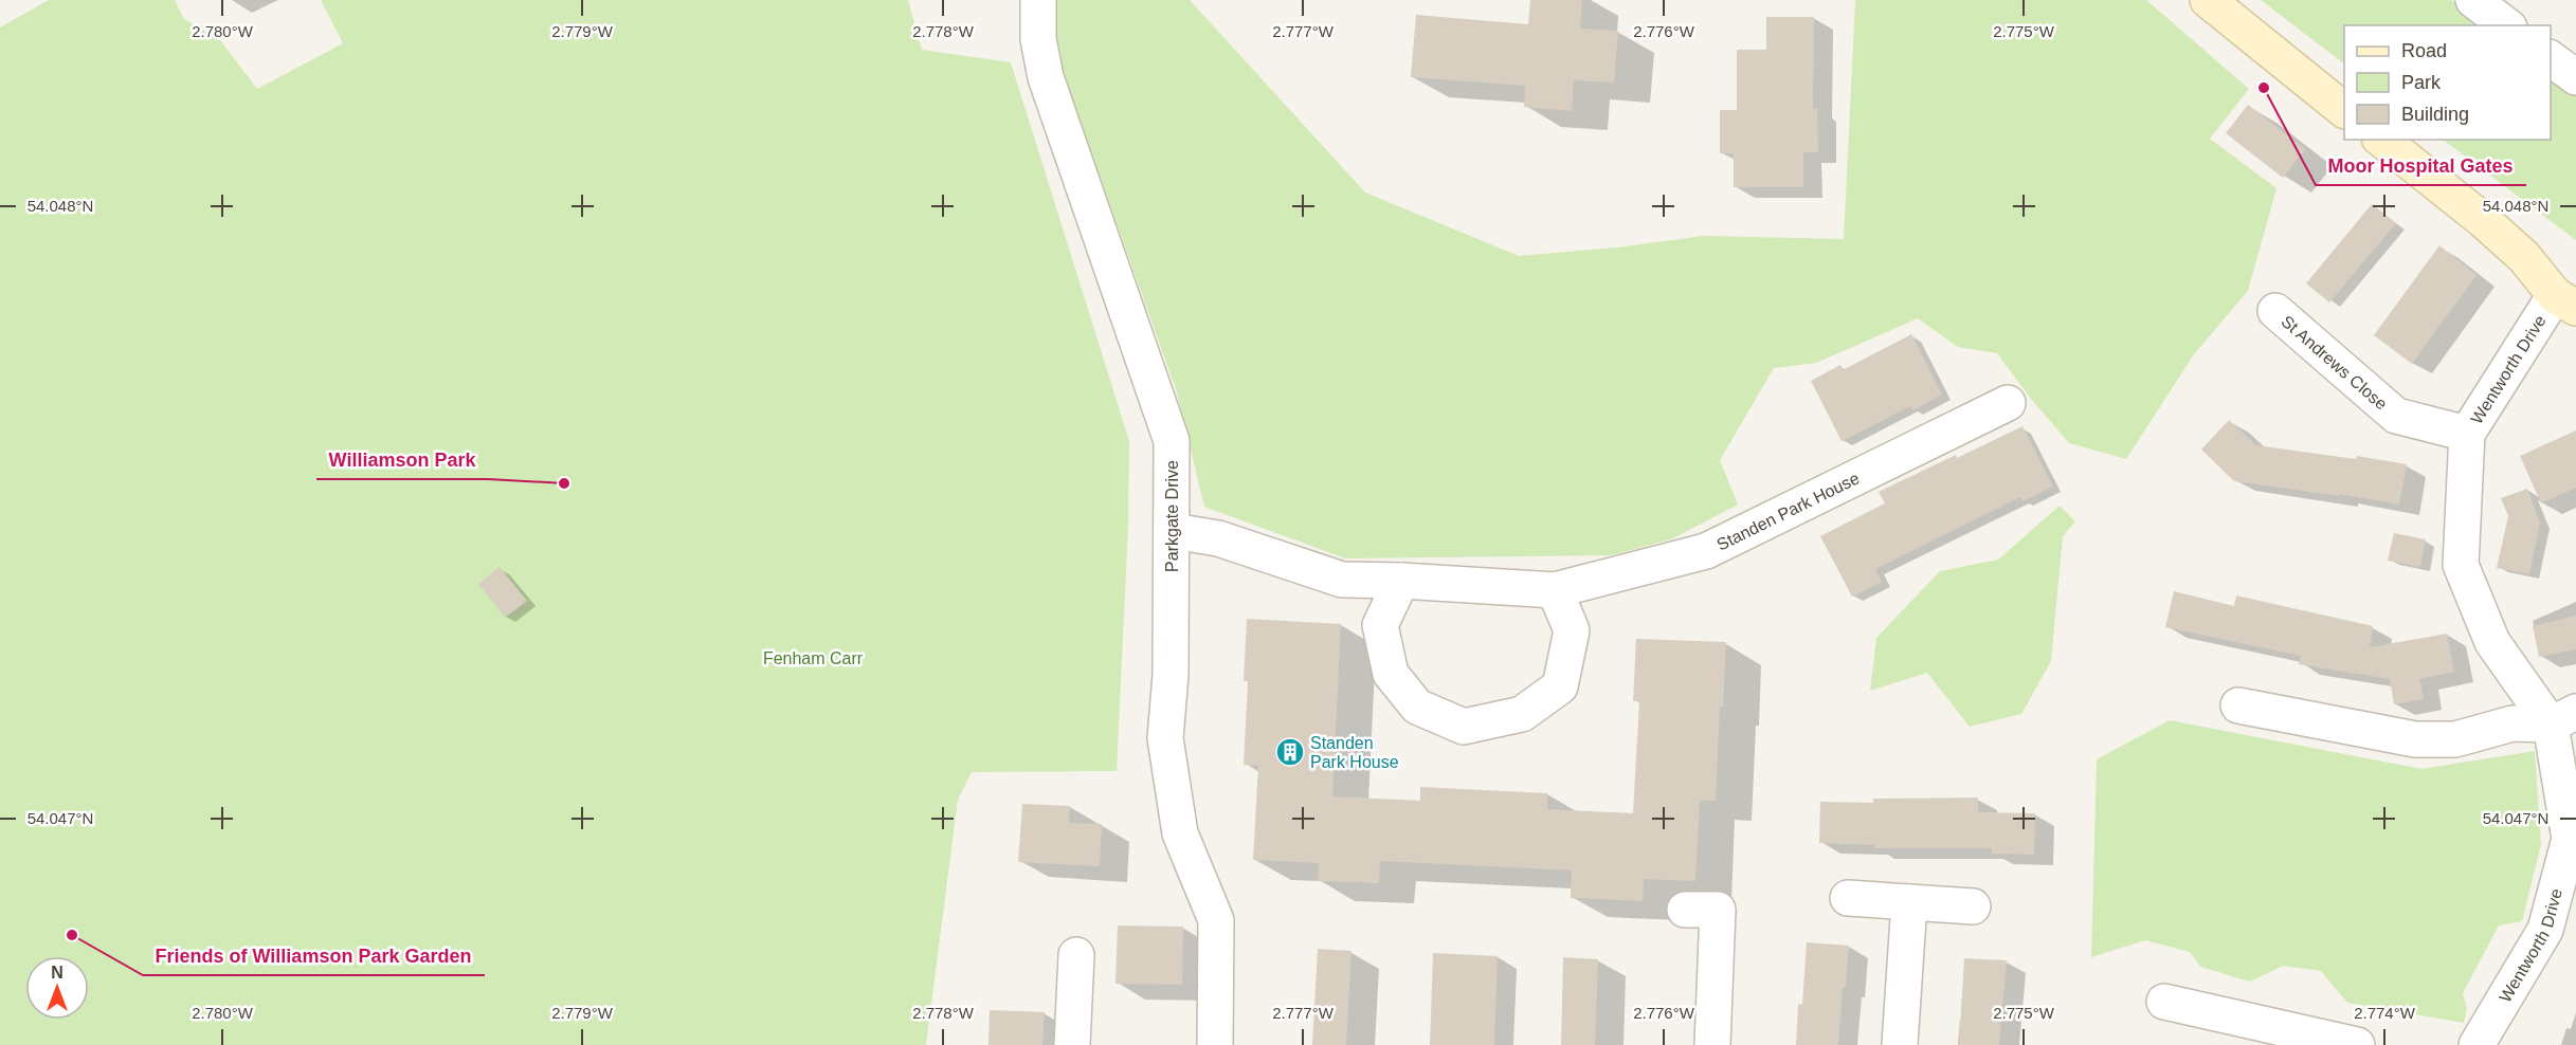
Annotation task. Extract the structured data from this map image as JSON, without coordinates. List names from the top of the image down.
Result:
{
  "streets": {
    "street": [
      "St Andrews Close",
      "Wentworth Drive",
      "Standen Park House",
      "Parkgate Drive"
    ]
  },
  "crossings": [
    ["St Andrews Close", "Wentworth Drive"],
    ["Standen Park House", "Parkgate Drive"]
  ],
  "parks": ["Fenham Carr"],
  "places": {
    "other": ["Moor Hospital Gates", "Williamson Park", "Friends of Williamson Park Garden"],
    "building": ["Standen Park House"]
  },
  "legend": ["Road", "Park", "Building"],
  "north": "top",
  "coordinates": [
    "2.780°W",
    "2.779°W",
    "2.778°W",
    "2.777°W",
    "2.776°W",
    "2.775°W",
    "54.048°N",
    "54.047°N",
    "2.774°W"
  ]
}
